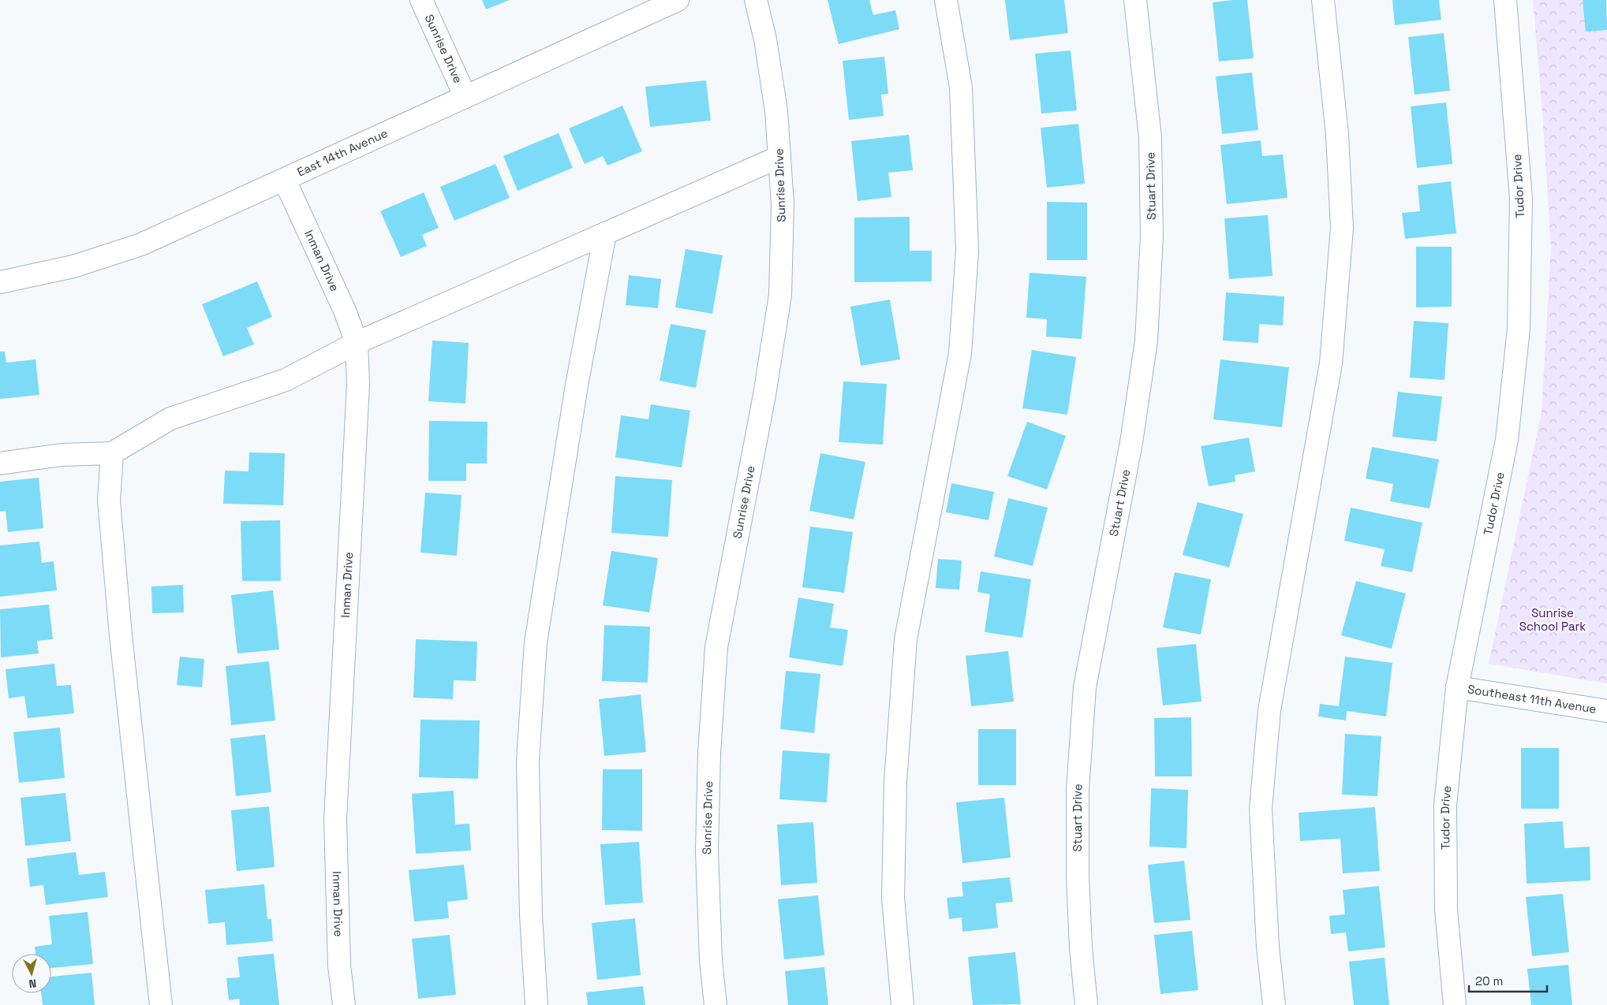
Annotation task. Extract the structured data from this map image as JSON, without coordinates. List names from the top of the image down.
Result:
{
  "streets": {
    "street": [
      "Sunrise Drive",
      "East 14th Avenue",
      "Stuart Drive",
      "Tudor Drive",
      "Inman Drive",
      "Southeast 11th Avenue"
    ]
  },
  "crossings": [
    ["Sunrise Drive", "East 14th Avenue"],
    ["East 14th Avenue", "Inman Drive"],
    ["Tudor Drive", "Southeast 11th Avenue"]
  ],
  "parks": ["Sunrise School Park"],
  "scale_bar": "20 m",
  "north": "bottom"
}
